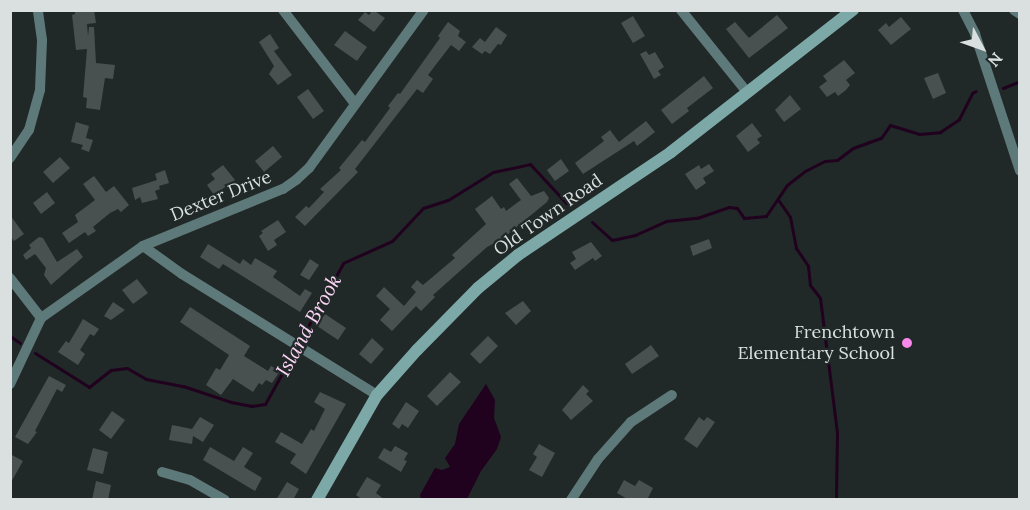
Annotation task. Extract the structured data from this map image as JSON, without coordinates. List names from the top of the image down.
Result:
{
  "streets": {
    "main road": ["Old Town Road"],
    "street": ["Dexter Drive"]
  },
  "water": ["Island Brook"],
  "places": ["Frenchtown Elementary School"],
  "north": "bottom right"
}
